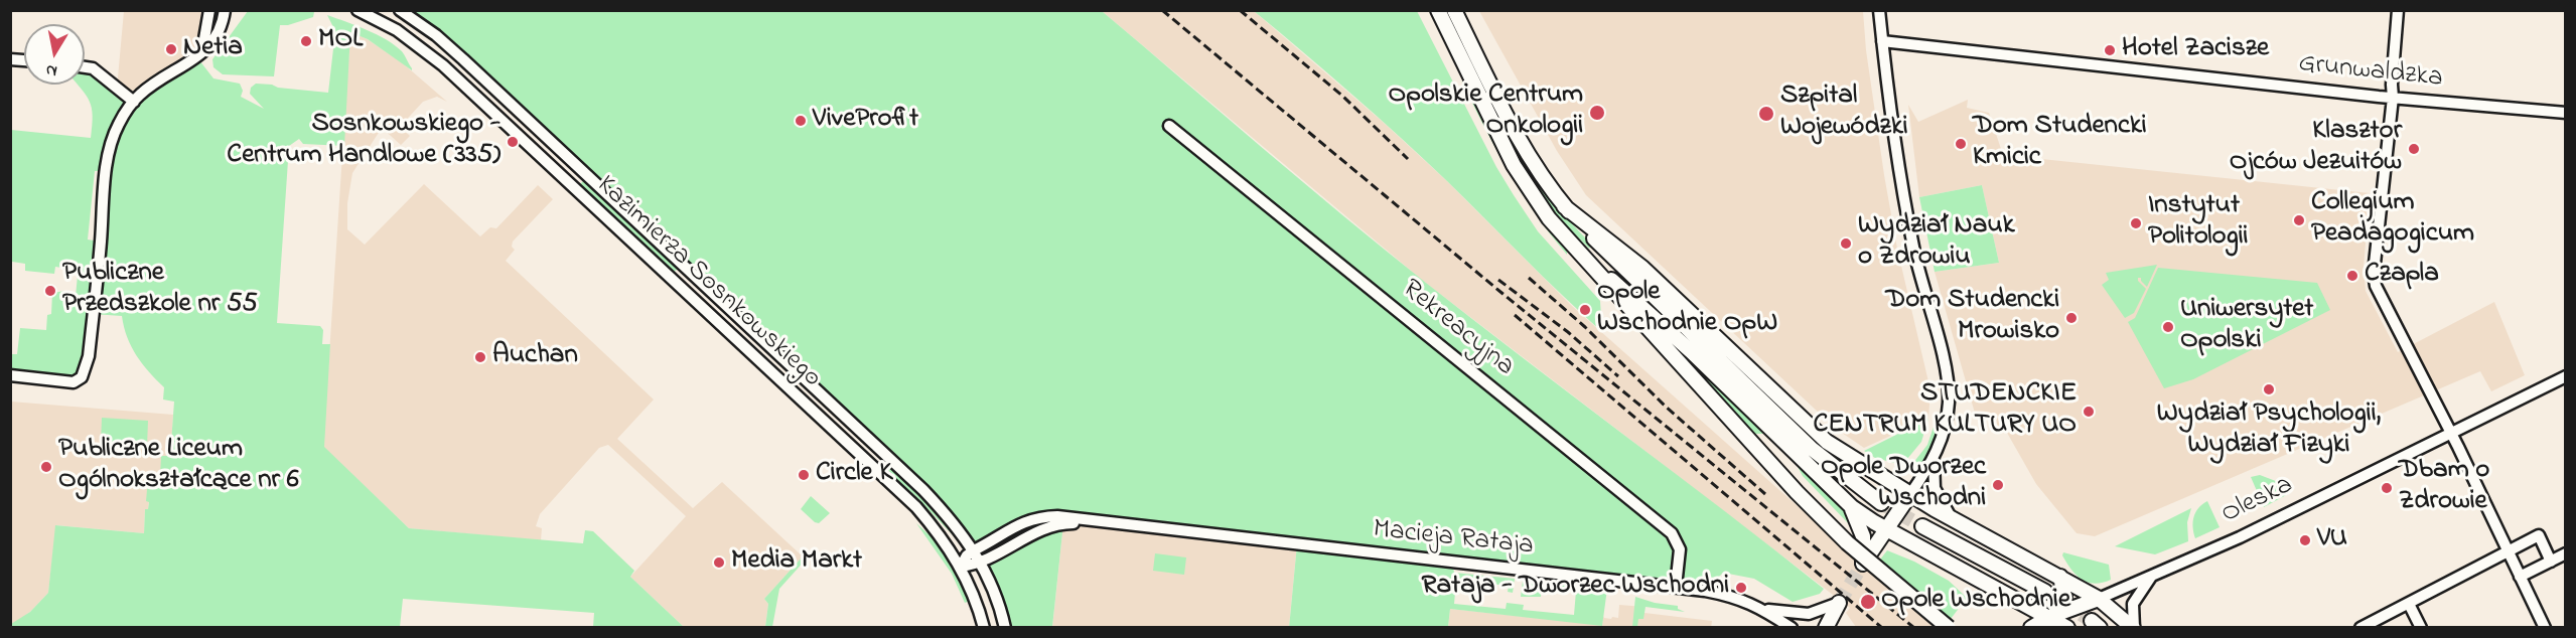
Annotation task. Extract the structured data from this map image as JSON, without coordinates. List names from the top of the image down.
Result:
{
  "streets": {
    "street": [
      "Grunwaldzka",
      "Kazimierza Sosnkowskiego",
      "Rekreacyjna",
      "Oleska",
      "Macieja Rataja"
    ]
  },
  "crossings": [
    ["Kazimierza Sosnkowskiego", "Macieja Rataja"],
    ["Rekreacyjna", "Macieja Rataja"]
  ],
  "places": [
    "MOL",
    "Netia",
    "Hotel Zacisze",
    "Opolskie Centrum Onkologii",
    "Szpital Wojewódzki",
    "ViveProfit",
    "Sosnkowskiego - Centrum Handlowe (335)",
    "Dom Studencki Kmicic",
    "Klasztor Ojców Jezuitów",
    "Collegium Peadagogicum",
    "Instytut Politologii",
    "Wydział Nauk o Zdrowiu",
    "Czapla",
    "Publiczne Przedszkole nr 55",
    "Opole Wschodnie OpW",
    "Dom Studencki Mrowisko",
    "Uniwersytet Opolski",
    "Auchan",
    "Wydział Psychologii, Wydział Fizyki",
    "STUDENCKIE CENTRUM KULTURY UO",
    "Publiczne Liceum Ogólnokształcące nr 6",
    "Circle K",
    "Opole Dworzec Wschodni",
    "Dbam o Zdrowie",
    "VU",
    "Media Markt",
    "Rataja - Dworzec Wschodni",
    "Opole Wschodnie"
  ],
  "north": "bottom"
}
